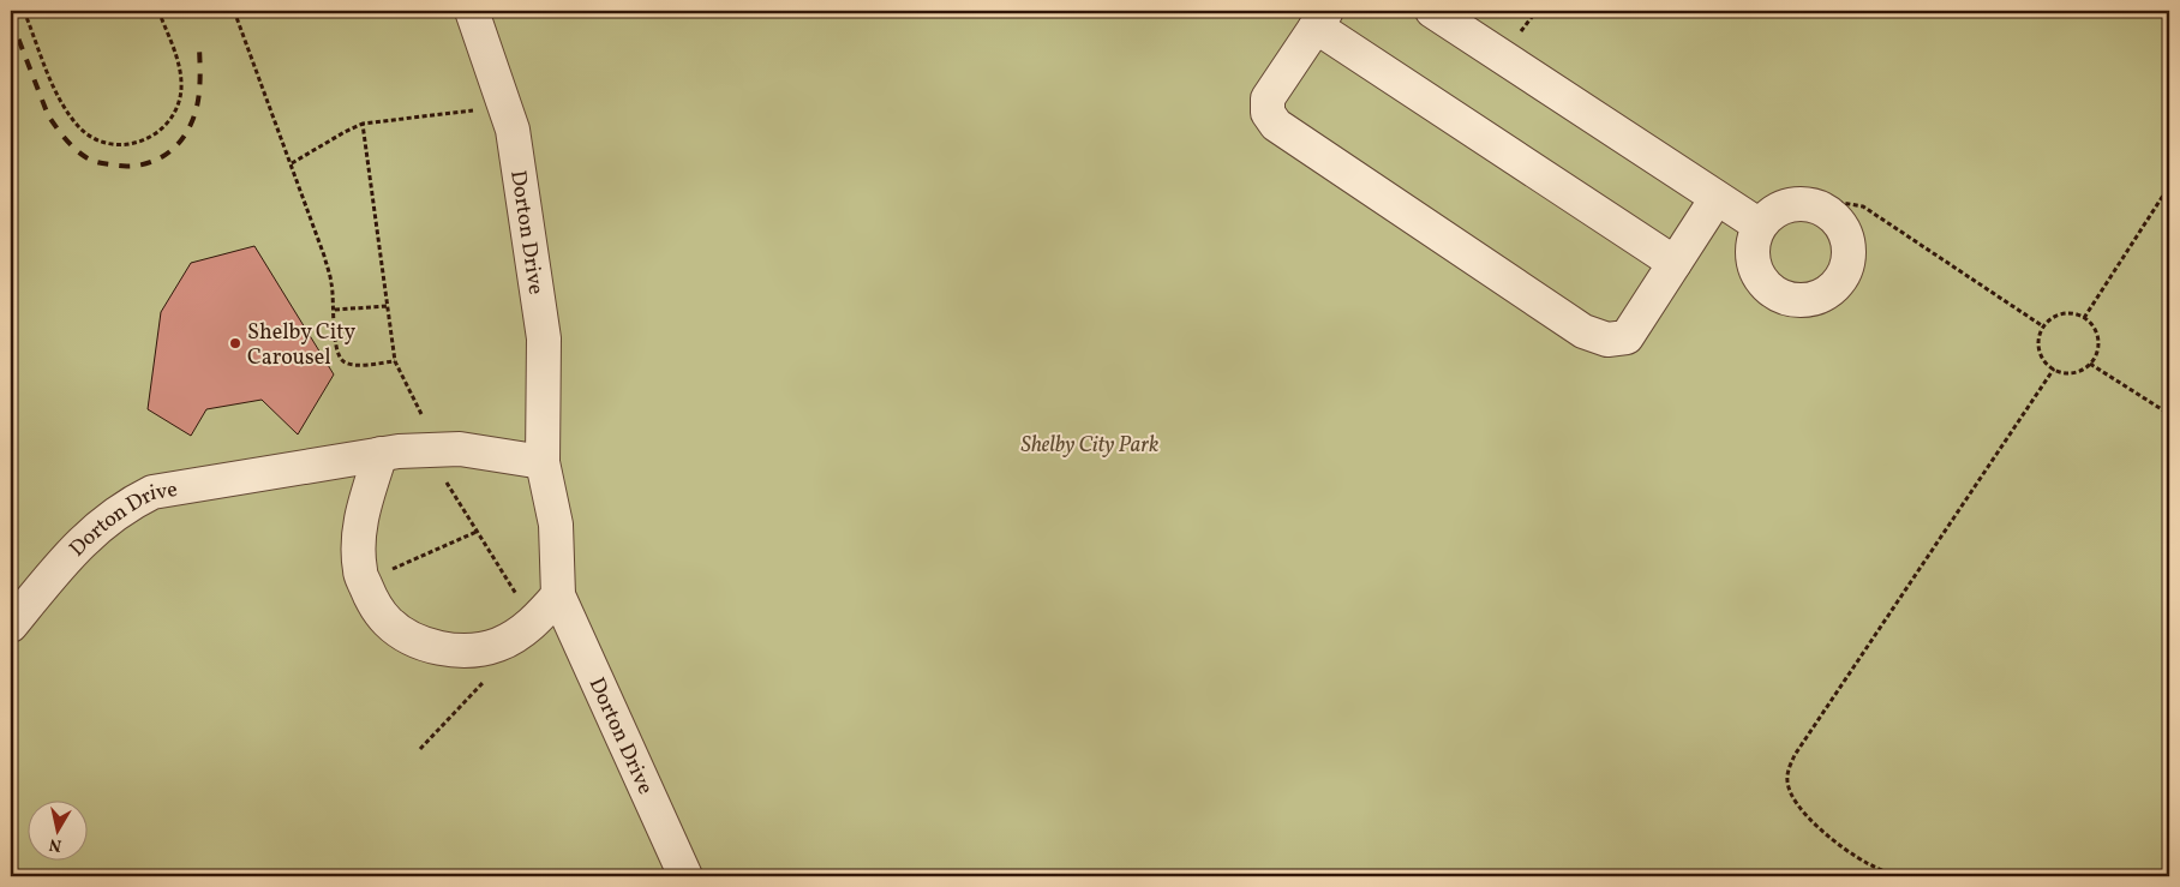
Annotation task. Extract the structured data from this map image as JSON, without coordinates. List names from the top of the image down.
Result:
{
  "streets": {
    "street": ["Dorton Drive"]
  },
  "parks": ["Shelby City Park"],
  "places": ["Shelby City Carousel"],
  "north": "bottom"
}
